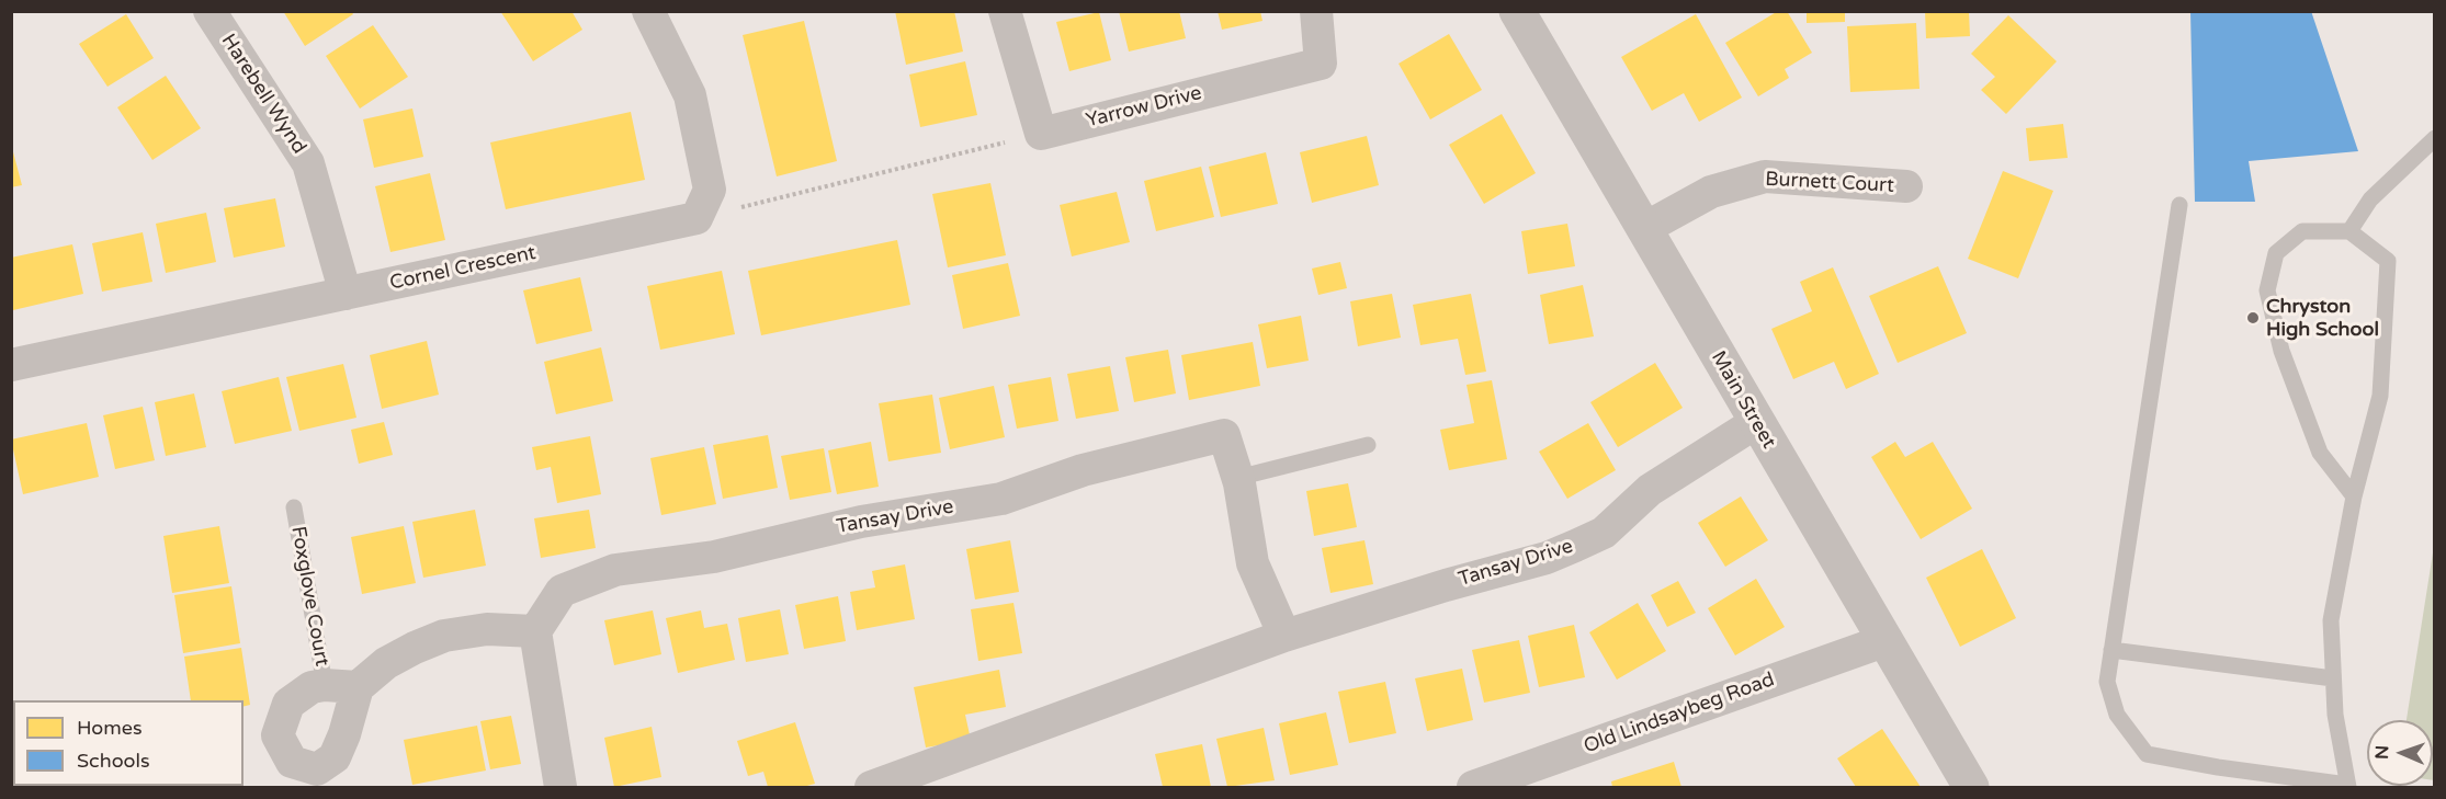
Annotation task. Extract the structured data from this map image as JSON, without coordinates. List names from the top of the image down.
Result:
{
  "streets": {
    "street": [
      "Harebell Wynd",
      "Yarrow Drive",
      "Burnett Court",
      "Cornel Crescent",
      "Main Street",
      "Tansay Drive",
      "Foxglove Court",
      "Old Lindsaybeg Road"
    ]
  },
  "crossings": [
    ["Harebell Wynd", "Cornel Crescent"],
    ["Burnett Court", "Main Street"],
    ["Main Street", "Tansay Drive"],
    ["Main Street", "Old Lindsaybeg Road"]
  ],
  "places": ["Chryston High School"],
  "legend": ["Homes", "Schools"],
  "north": "left"
}
